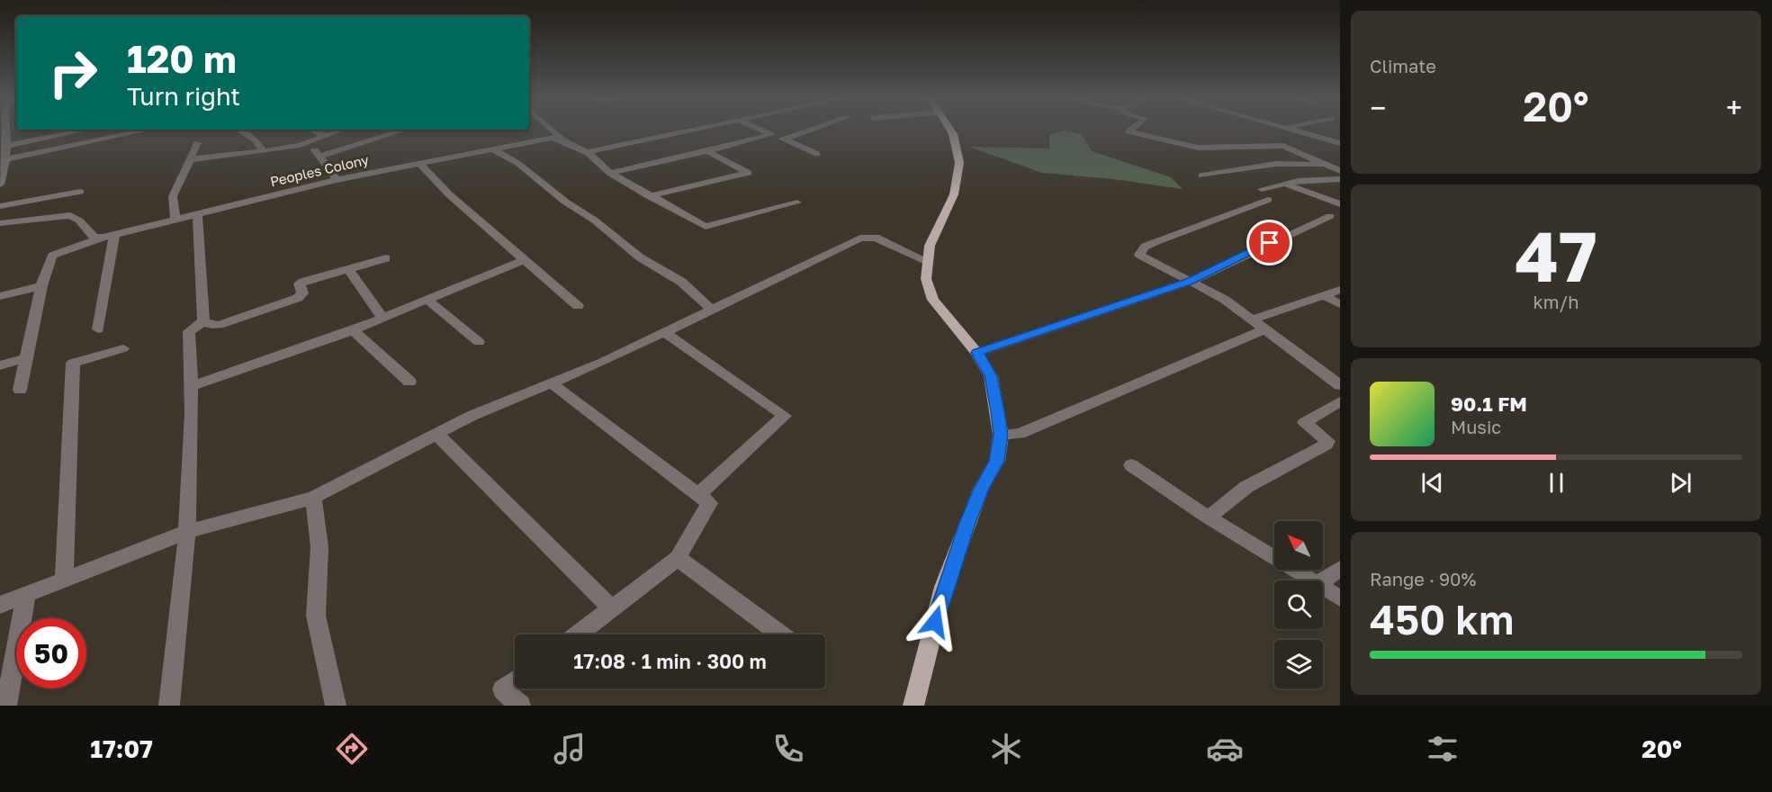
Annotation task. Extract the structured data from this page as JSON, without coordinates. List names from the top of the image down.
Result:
{
  "streets": {
    "street": ["Peoples Colony"]
  },
  "north": "top left",
  "page": {
    "tile": [
      "Climate",
      ["47", "km/h"],
      ["Range · 90%", "450 km"]
    ],
    "turn": ["120 m", "Turn right"],
    "heat": ["−", "20°", "+"],
    "song": ["90.1 FM", "Music"],
    "limit": "50",
    "trip": "17:08 · 1 min · 300 m",
    "tabs": ["17:07", "20°"]
  }
}
